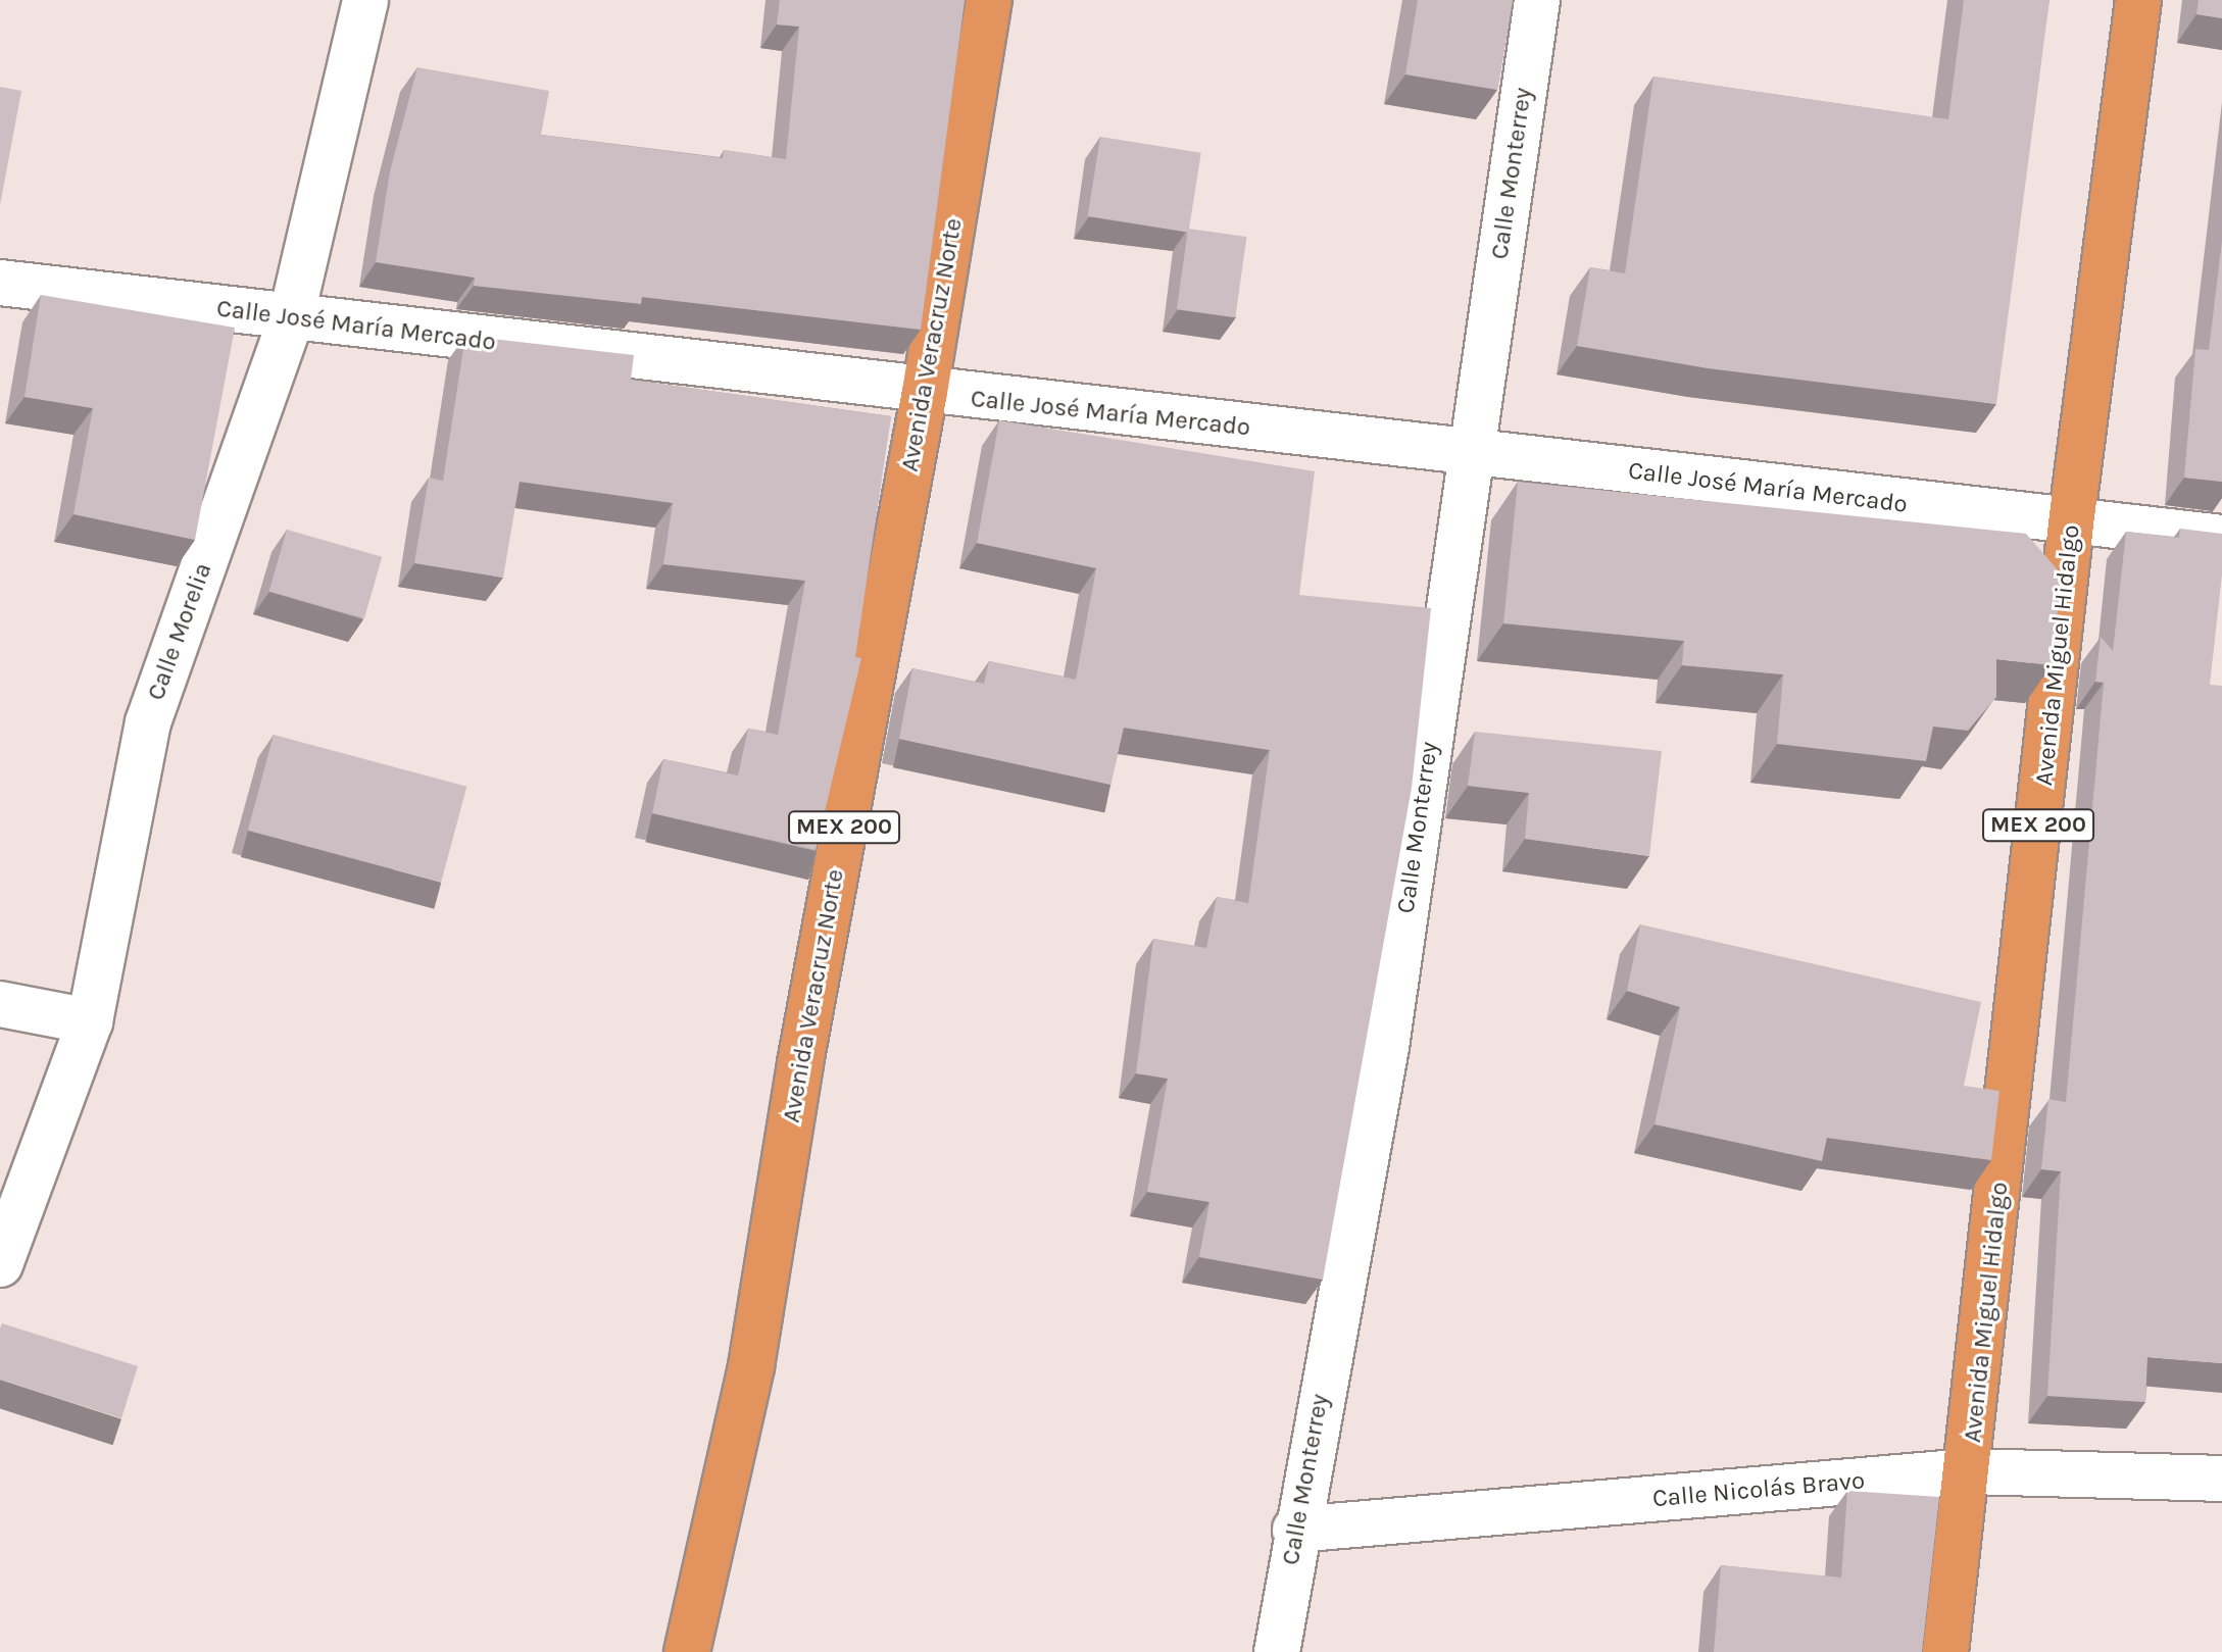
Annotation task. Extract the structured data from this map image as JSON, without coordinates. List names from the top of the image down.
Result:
{
  "streets": {
    "highway": ["Avenida Veracruz Norte", "Avenida Miguel Hidalgo", "MEX 200"],
    "street": [
      "Calle Monterrey",
      "Calle José María Mercado",
      "Calle Morelia",
      "Calle Nicolás Bravo"
    ]
  },
  "crossings": [
    ["Calle Monterrey", "Calle José María Mercado"],
    ["Calle Monterrey", "Calle Nicolás Bravo"],
    ["Calle José María Mercado", "Avenida Veracruz Norte"],
    ["Calle José María Mercado", "Calle Morelia"],
    ["Calle José María Mercado", "Avenida Miguel Hidalgo"],
    ["Avenida Miguel Hidalgo", "Calle Nicolás Bravo"]
  ]
}
